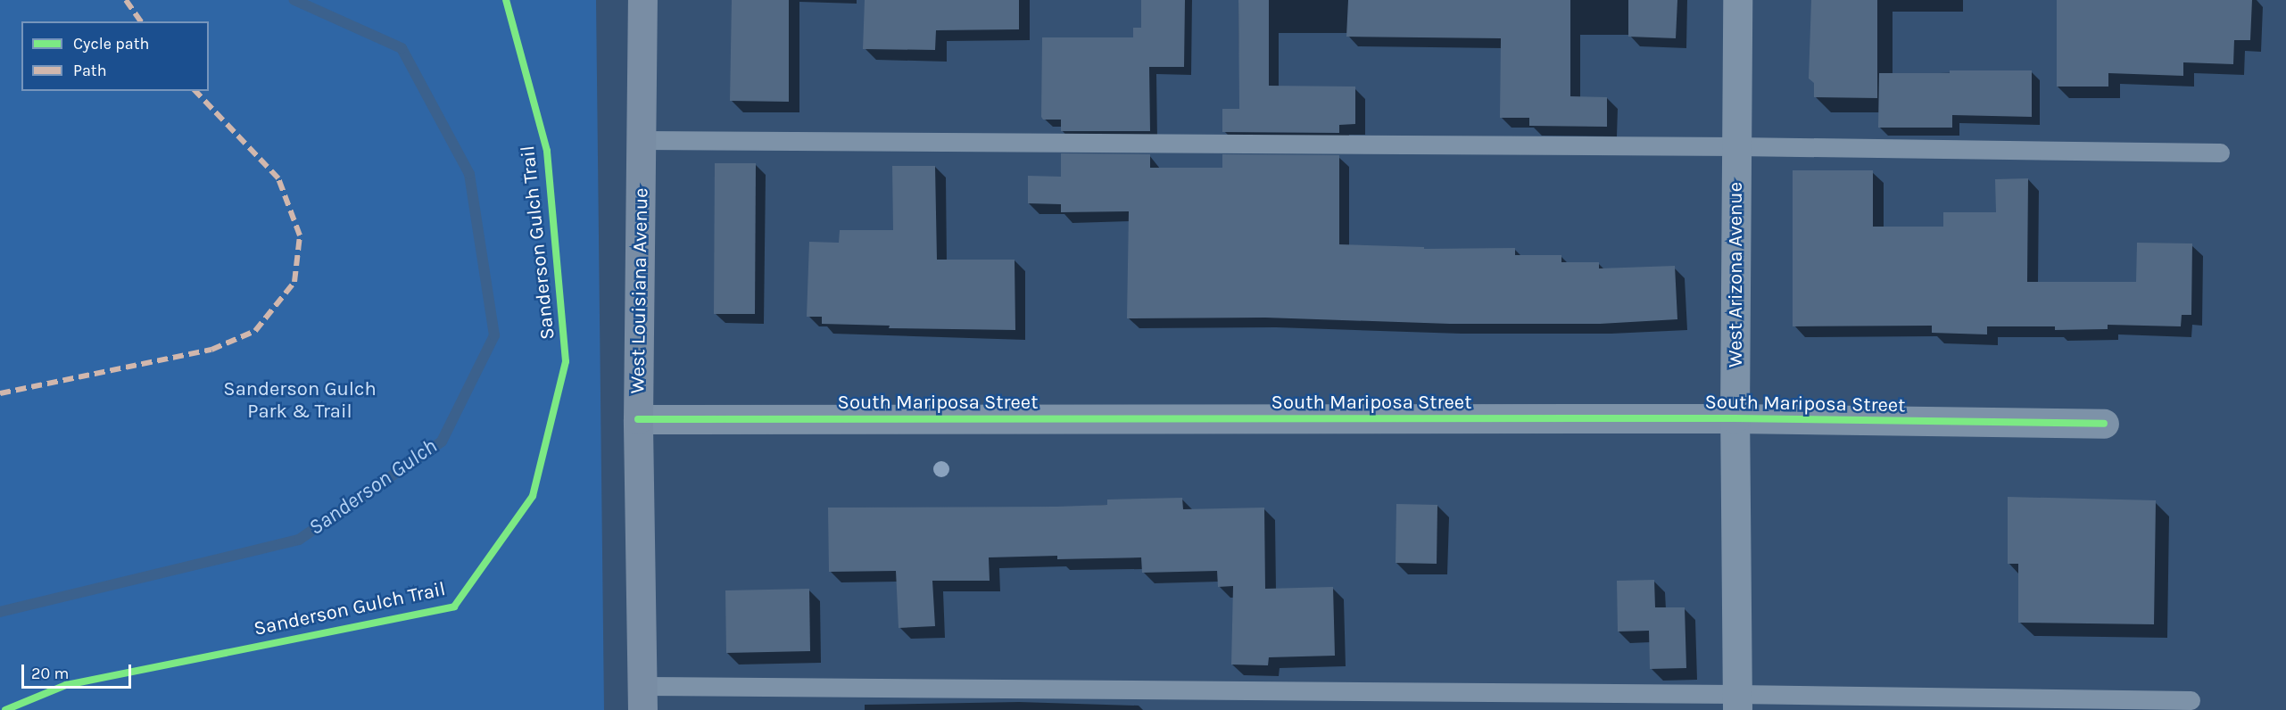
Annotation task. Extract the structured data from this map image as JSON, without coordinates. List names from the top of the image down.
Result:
{
  "streets": {
    "street": ["West Arizona Avenue", "West Louisiana Avenue", "South Mariposa Street"],
    "cycle path": ["Sanderson Gulch Trail"]
  },
  "crossings": [
    ["West Arizona Avenue", "South Mariposa Street"],
    ["West Louisiana Avenue", "South Mariposa Street"]
  ],
  "water": ["Sanderson Gulch"],
  "parks": ["Sanderson Gulch Park & Trail"],
  "legend": ["Cycle path", "Path"],
  "scale_bar": "20 m"
}
